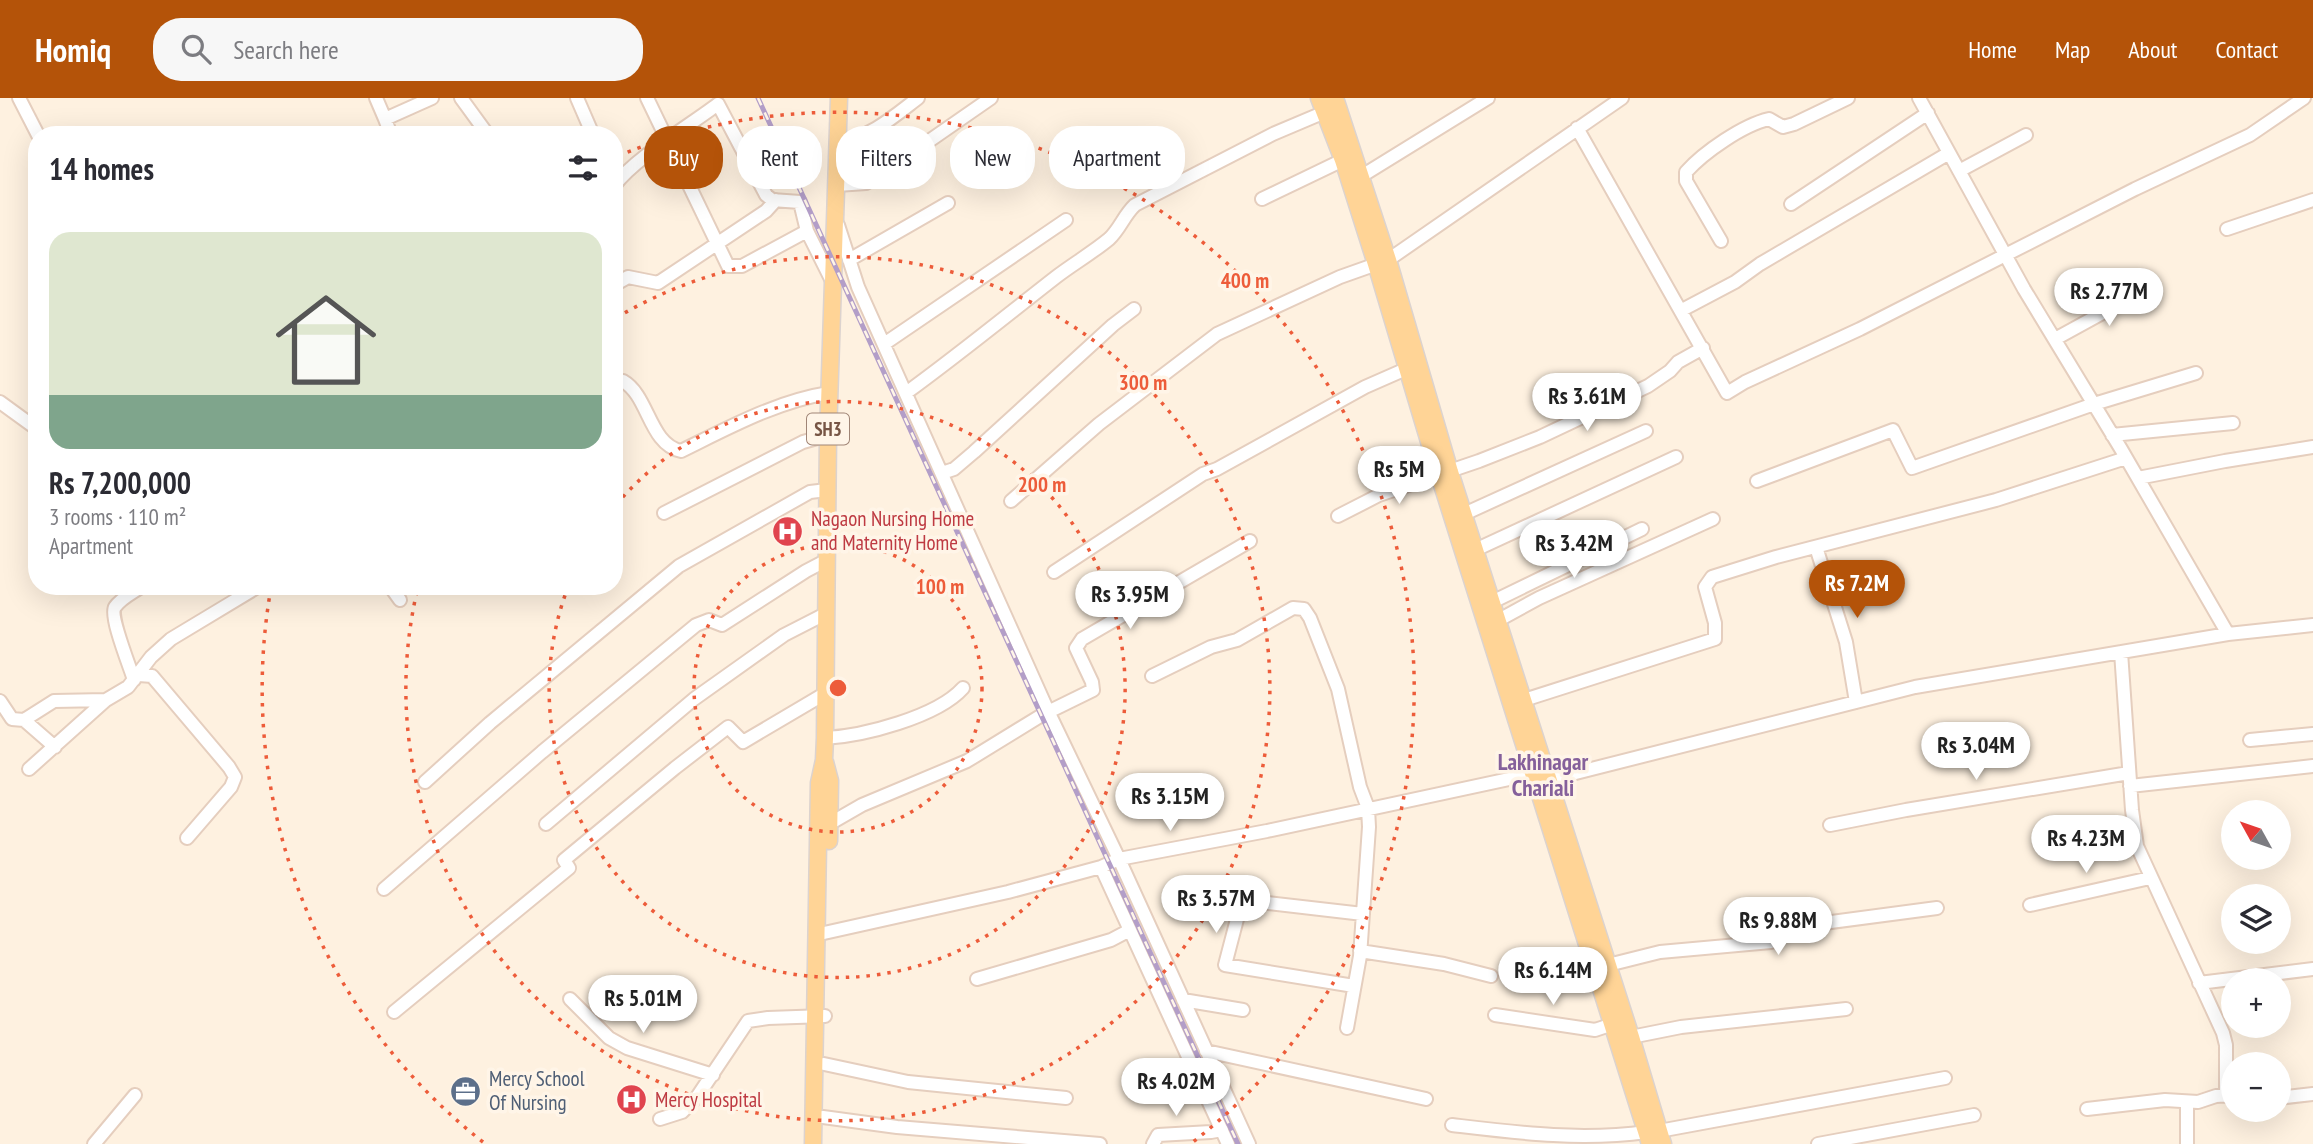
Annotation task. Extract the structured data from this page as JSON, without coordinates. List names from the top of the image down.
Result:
{
  "streets": {
    "main road": ["SH3"]
  },
  "districts": ["Lakhinagar Chariali"],
  "places": {
    "hospital": ["Nagaon Nursing Home and Maternity Home", "Mercy Hospital"],
    "office": ["Mercy School Of Nursing"]
  },
  "north": "top left",
  "page": {
    "header": "Homiq",
    "search": "Search here",
    "nav": [
      "Home",
      "Map",
      "About",
      "Contact"
    ],
    "chip": [
      "Buy",
      "Rent",
      "Filters",
      "New",
      "Apartment"
    ],
    "heading": "14 homes",
    "list": [
      {
        "name": "Rs 7,200,000",
        "note": "3 rooms · 110 m² · Apartment"
      }
    ],
    "price": [
      "Rs 2.77M",
      "Rs 3.61M",
      "Rs 5M",
      "Rs 3.42M",
      "Rs 7.2M",
      "Rs 3.95M",
      "Rs 3.04M",
      "Rs 3.15M",
      "Rs 4.23M",
      "Rs 3.57M",
      "Rs 9.88M",
      "Rs 6.14M",
      "Rs 5.01M",
      "Rs 4.02M"
    ],
    "map_buttons": ["+", "−"]
  },
  "rings": [
    "400 m",
    "300 m",
    "200 m",
    "100 m"
  ]
}
